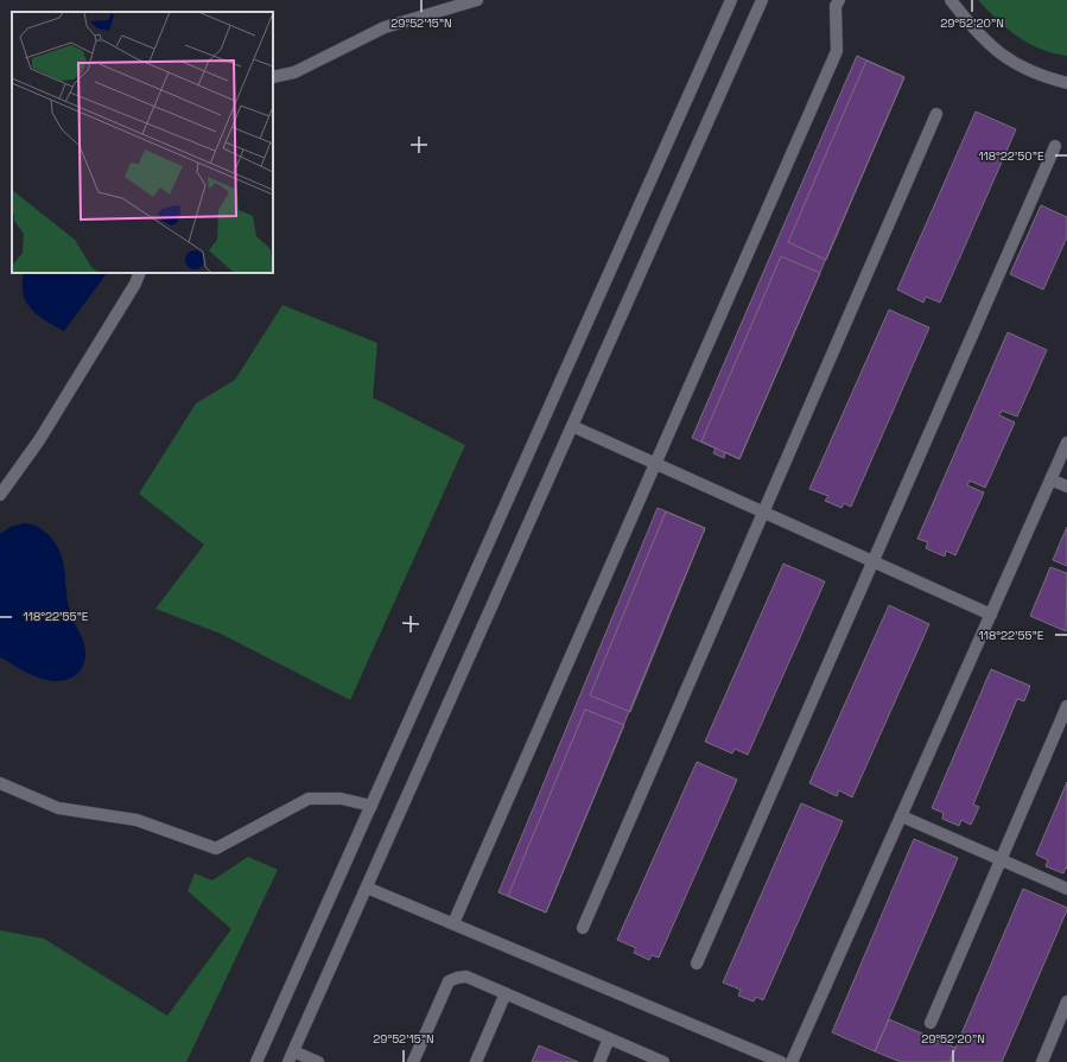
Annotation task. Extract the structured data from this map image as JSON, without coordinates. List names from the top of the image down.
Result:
{
  "coordinates": [
    "29°52'15\"N",
    "29°52'20\"N",
    "118°22'50\"E",
    "118°22'55\"E"
  ]
}
